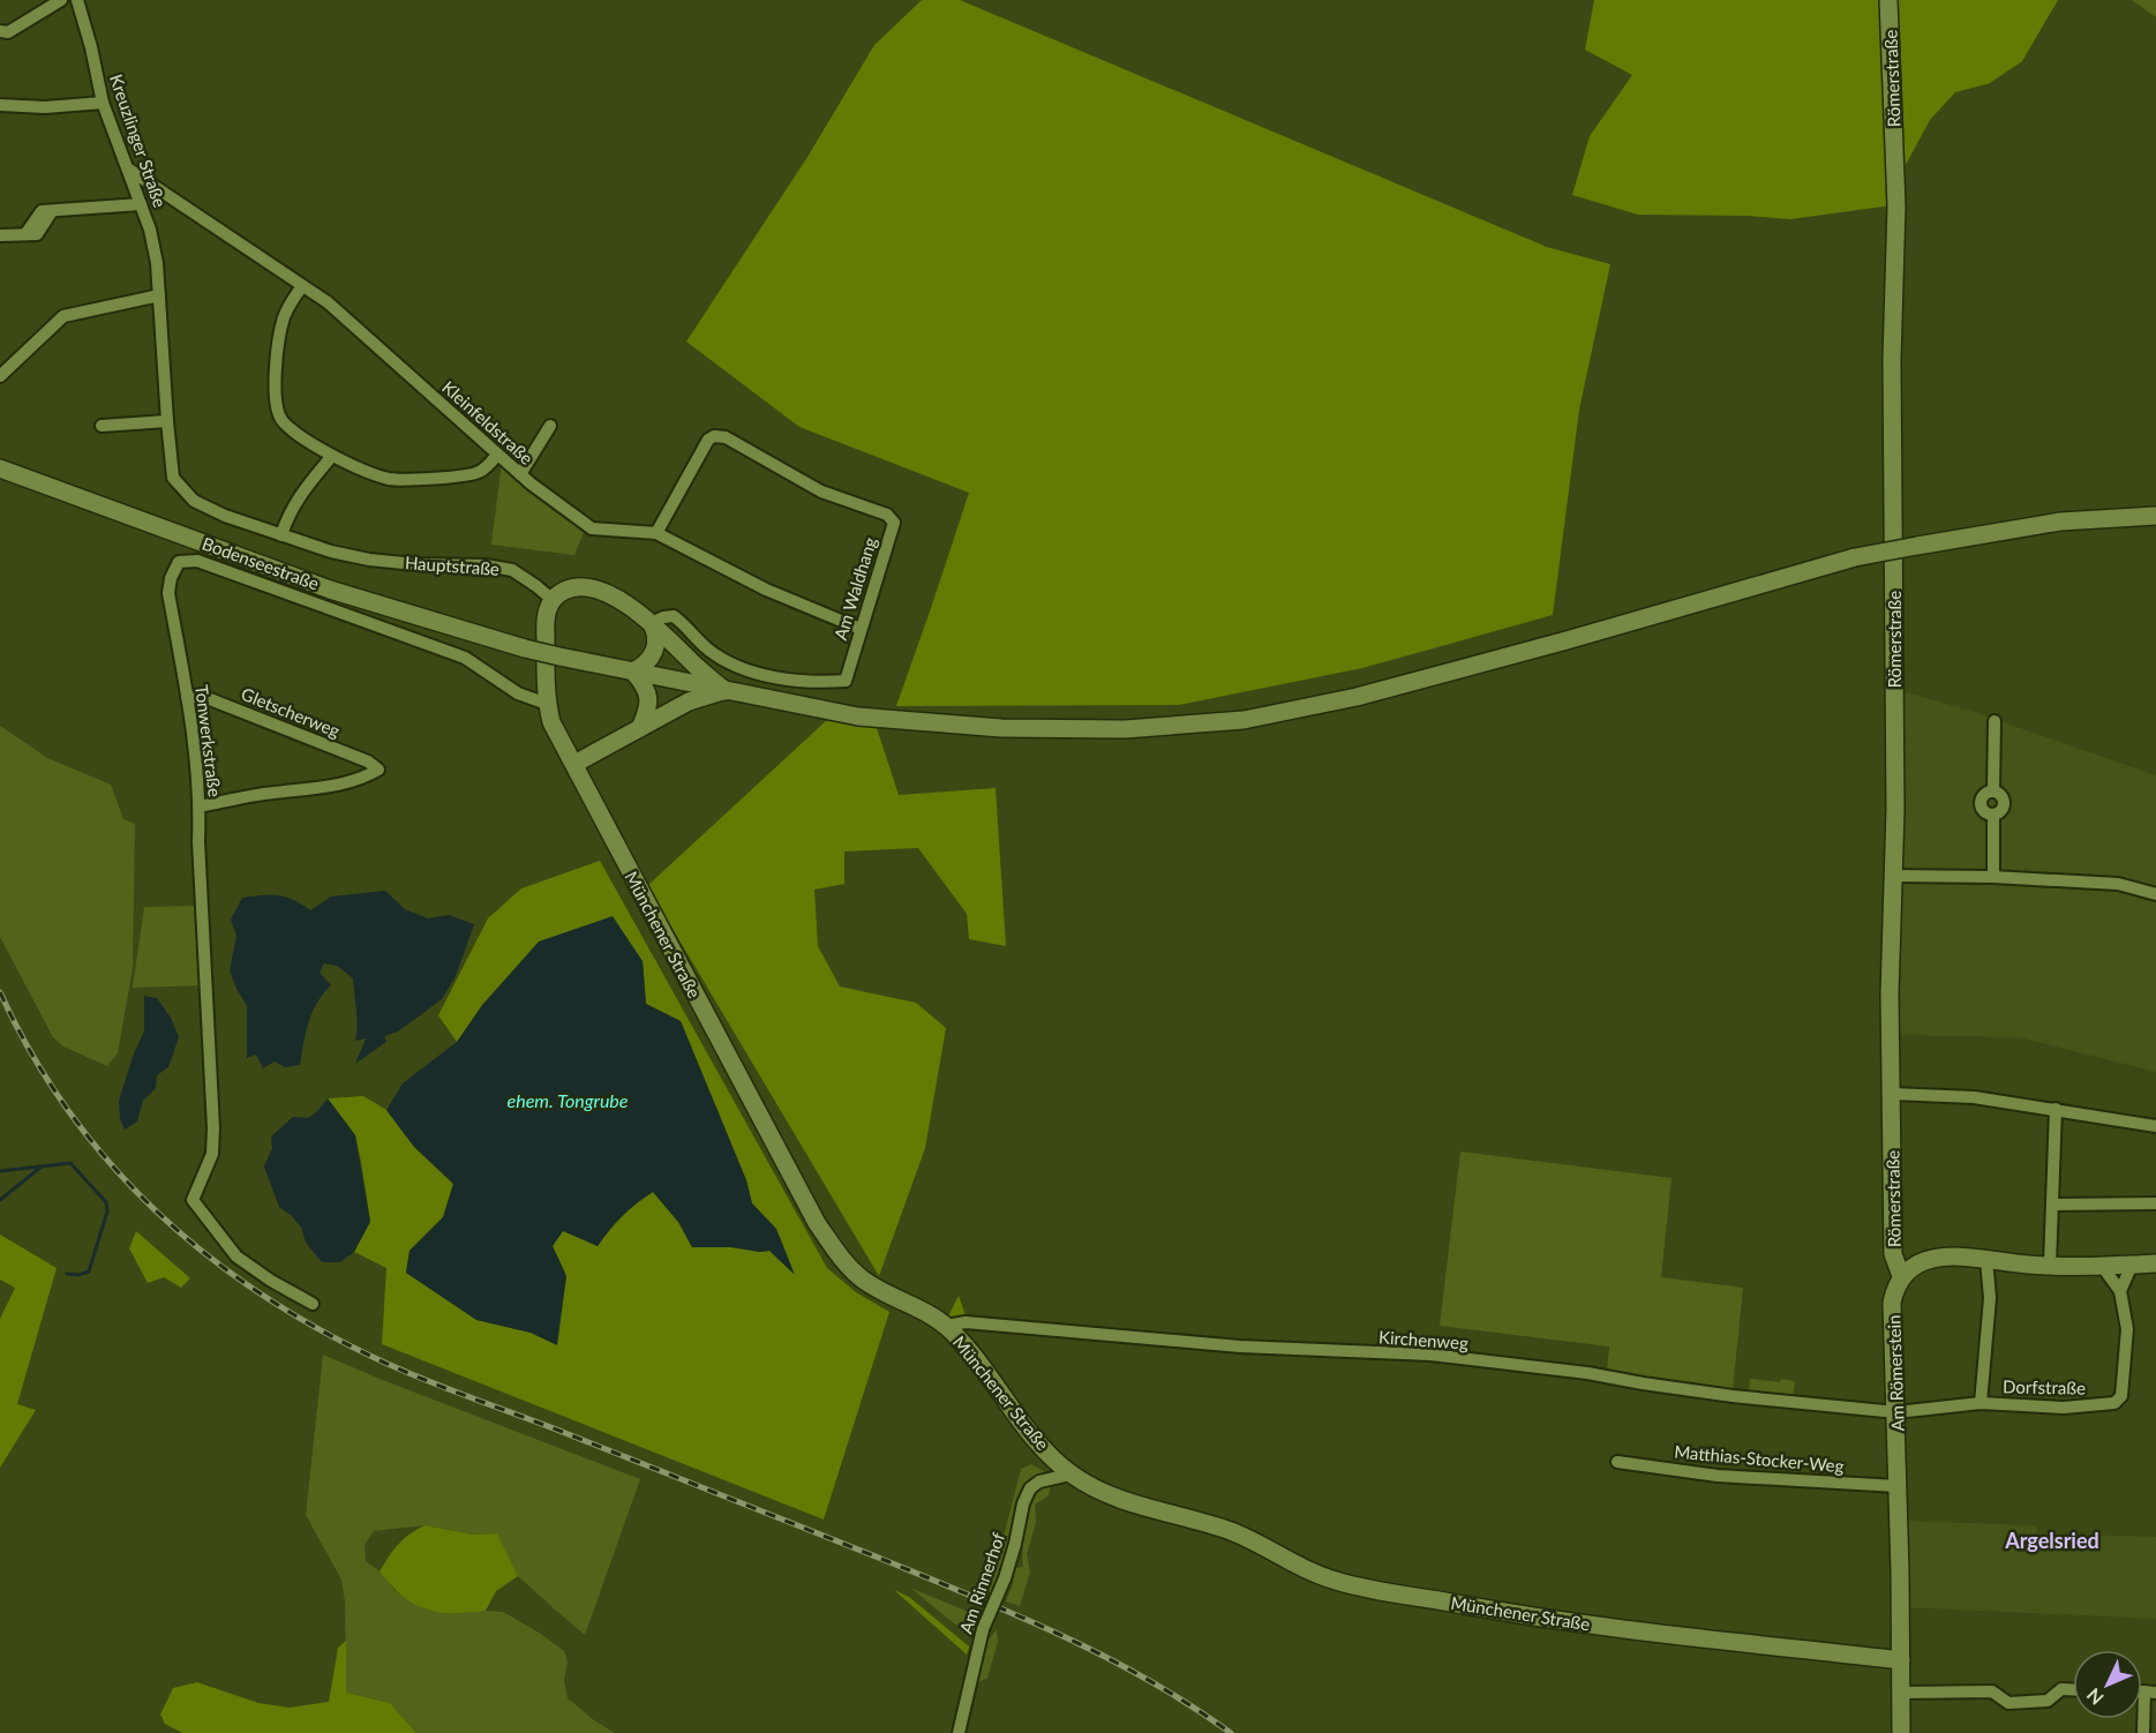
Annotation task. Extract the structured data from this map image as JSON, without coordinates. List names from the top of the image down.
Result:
{
  "streets": {
    "street": [
      "Römerstraße",
      "Kreuzlinger Straße",
      "Kleinfeldstraße",
      "Bodenseestraße",
      "Hauptstraße",
      "Am Waldhang",
      "Gletscherweg",
      "Tonwerkstraße",
      "Münchener Straße",
      "Kirchenweg",
      "Am Römerstein",
      "Dorfstraße",
      "Matthias-Stocker-Weg",
      "Am Rinnerhof"
    ]
  },
  "crossings": [
    ["Römerstraße", "Am Römerstein"],
    ["Kreuzlinger Straße", "Kleinfeldstraße"],
    ["Kreuzlinger Straße", "Hauptstraße"],
    ["Kleinfeldstraße", "Am Waldhang"],
    ["Gletscherweg", "Tonwerkstraße"],
    ["Tonwerkstraße", "Münchener Straße"],
    ["Münchener Straße", "Kirchenweg"],
    ["Münchener Straße", "Am Römerstein"],
    ["Münchener Straße", "Am Rinnerhof"],
    ["Kirchenweg", "Am Römerstein"],
    ["Kirchenweg", "Dorfstraße"],
    ["Am Römerstein", "Dorfstraße"],
    ["Am Römerstein", "Matthias-Stocker-Weg"]
  ],
  "districts": ["Argelsried"],
  "water": ["ehem. Tongrube"],
  "north": "bottom left"
}
